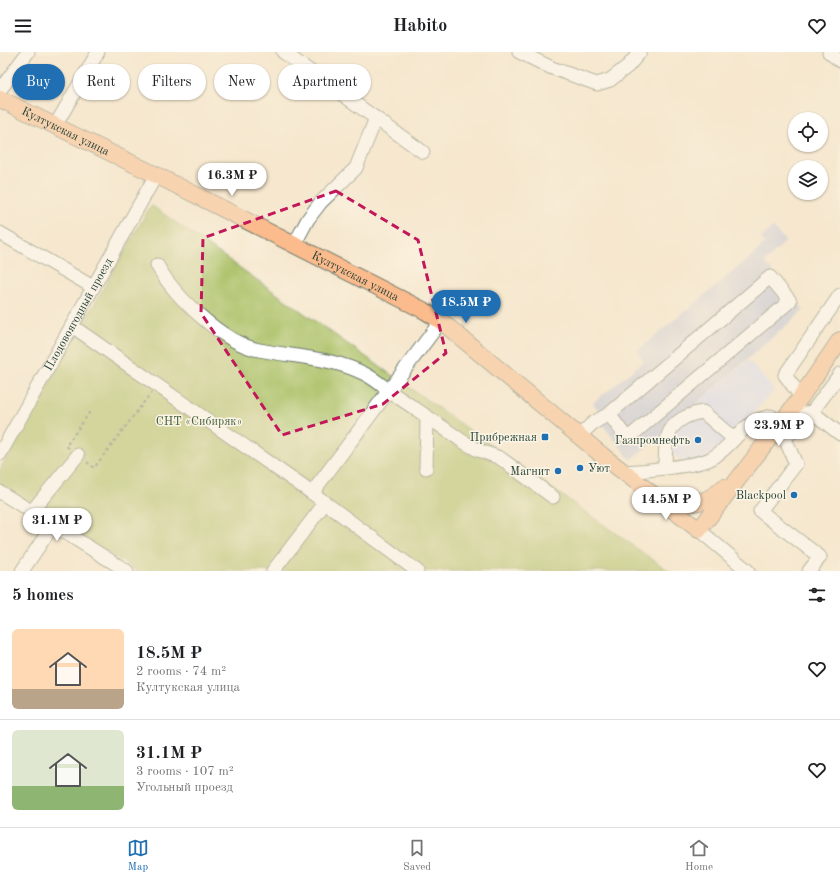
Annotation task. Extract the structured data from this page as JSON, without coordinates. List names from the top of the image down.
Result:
{
  "streets": {
    "main road": ["Култукская улица"],
    "street": ["Плодовоягодный проезд"]
  },
  "crossings": [
    ["Култукская улица", "Плодовоягодный проезд"]
  ],
  "parks": ["СНТ «Сибиряк»"],
  "places": {
    "transit": ["Прибрежная"],
    "other": [
      "Газпромнефть",
      "Уют",
      "Магнит",
      "Blackpool"
    ]
  },
  "page": {
    "header": "Habito",
    "chip": [
      "Buy",
      "Rent",
      "Filters",
      "New",
      "Apartment"
    ],
    "price": [
      "16.3M ₽",
      "18.5M ₽",
      "23.9M ₽",
      "14.5M ₽",
      "31.1M ₽"
    ],
    "heading": "5 homes",
    "list": [
      {
        "name": "18.5M ₽",
        "note": "2 rooms · 74 m² · Култукская улица"
      },
      {
        "name": "31.1M ₽",
        "note": "3 rooms · 107 m² · Угольный проезд"
      }
    ],
    "tabs": ["Map", "Saved", "Home"]
  }
}
